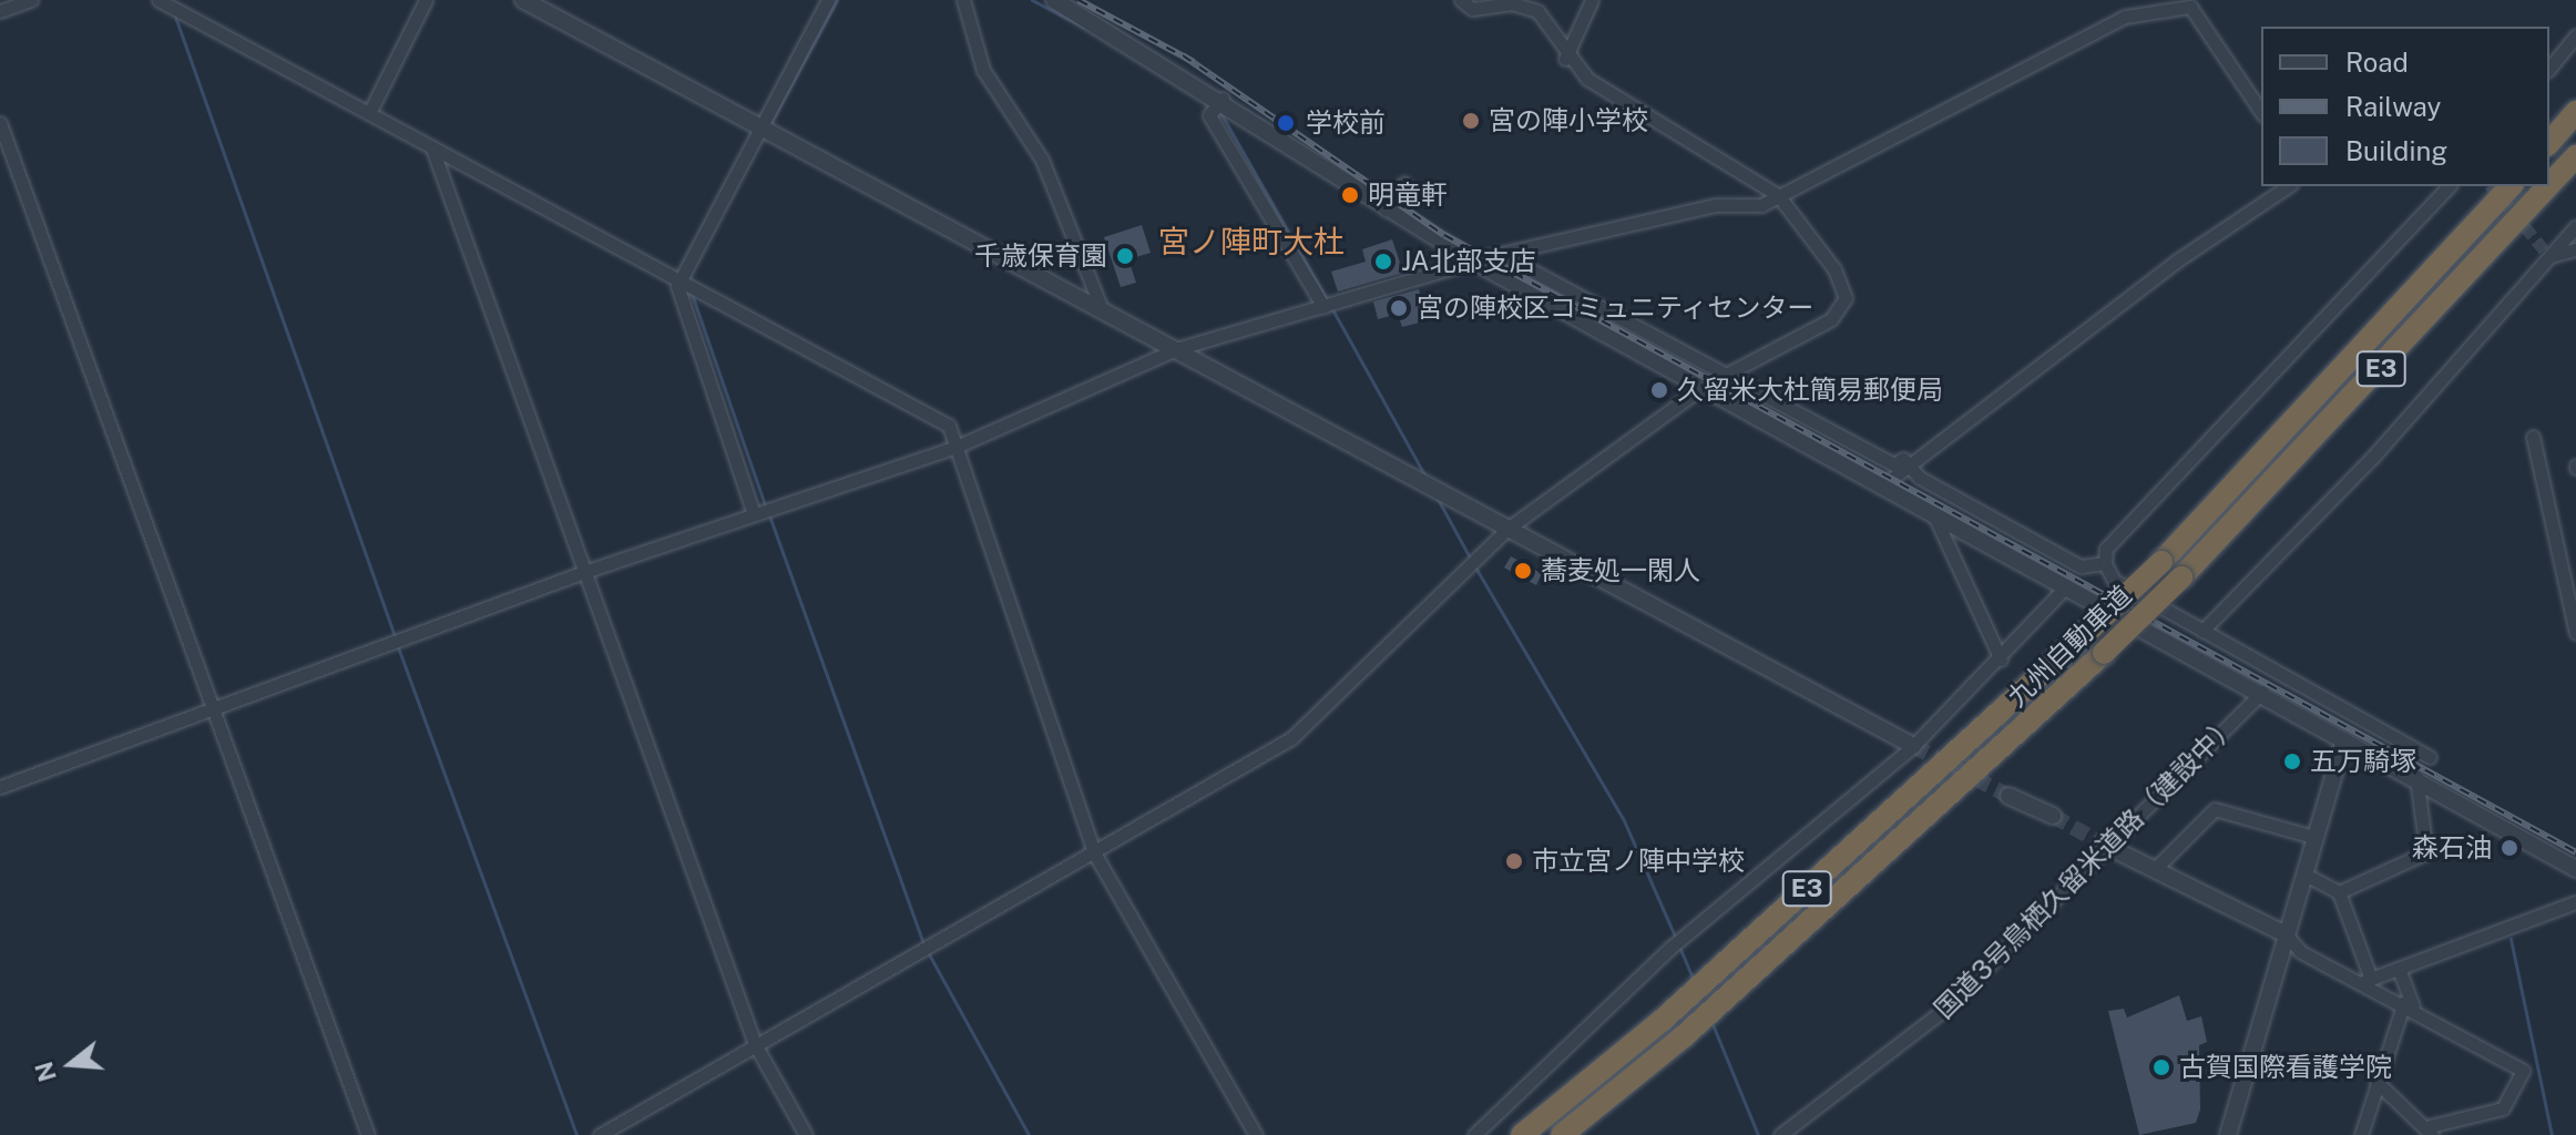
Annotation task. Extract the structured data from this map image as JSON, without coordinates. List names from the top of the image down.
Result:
{
  "streets": {
    "highway": ["E3", "九州自動車道"],
    "street": ["国道3号鳥栖久留米道路（建設中）"]
  },
  "districts": ["宮ノ陣町大杜"],
  "places": [
    "宮の陣小学校",
    "学校前",
    "明竜軒",
    "千歳保育園",
    "JA北部支店",
    "宮の陣校区コミュニティセンター",
    "久留米大杜簡易郵便局",
    "蕎麦処一閑人",
    "五万騎塚",
    "森石油",
    "市立宮ノ陣中学校",
    "古賀国際看護学院"
  ],
  "legend": ["Road", "Railway", "Building"],
  "north": "left"
}
